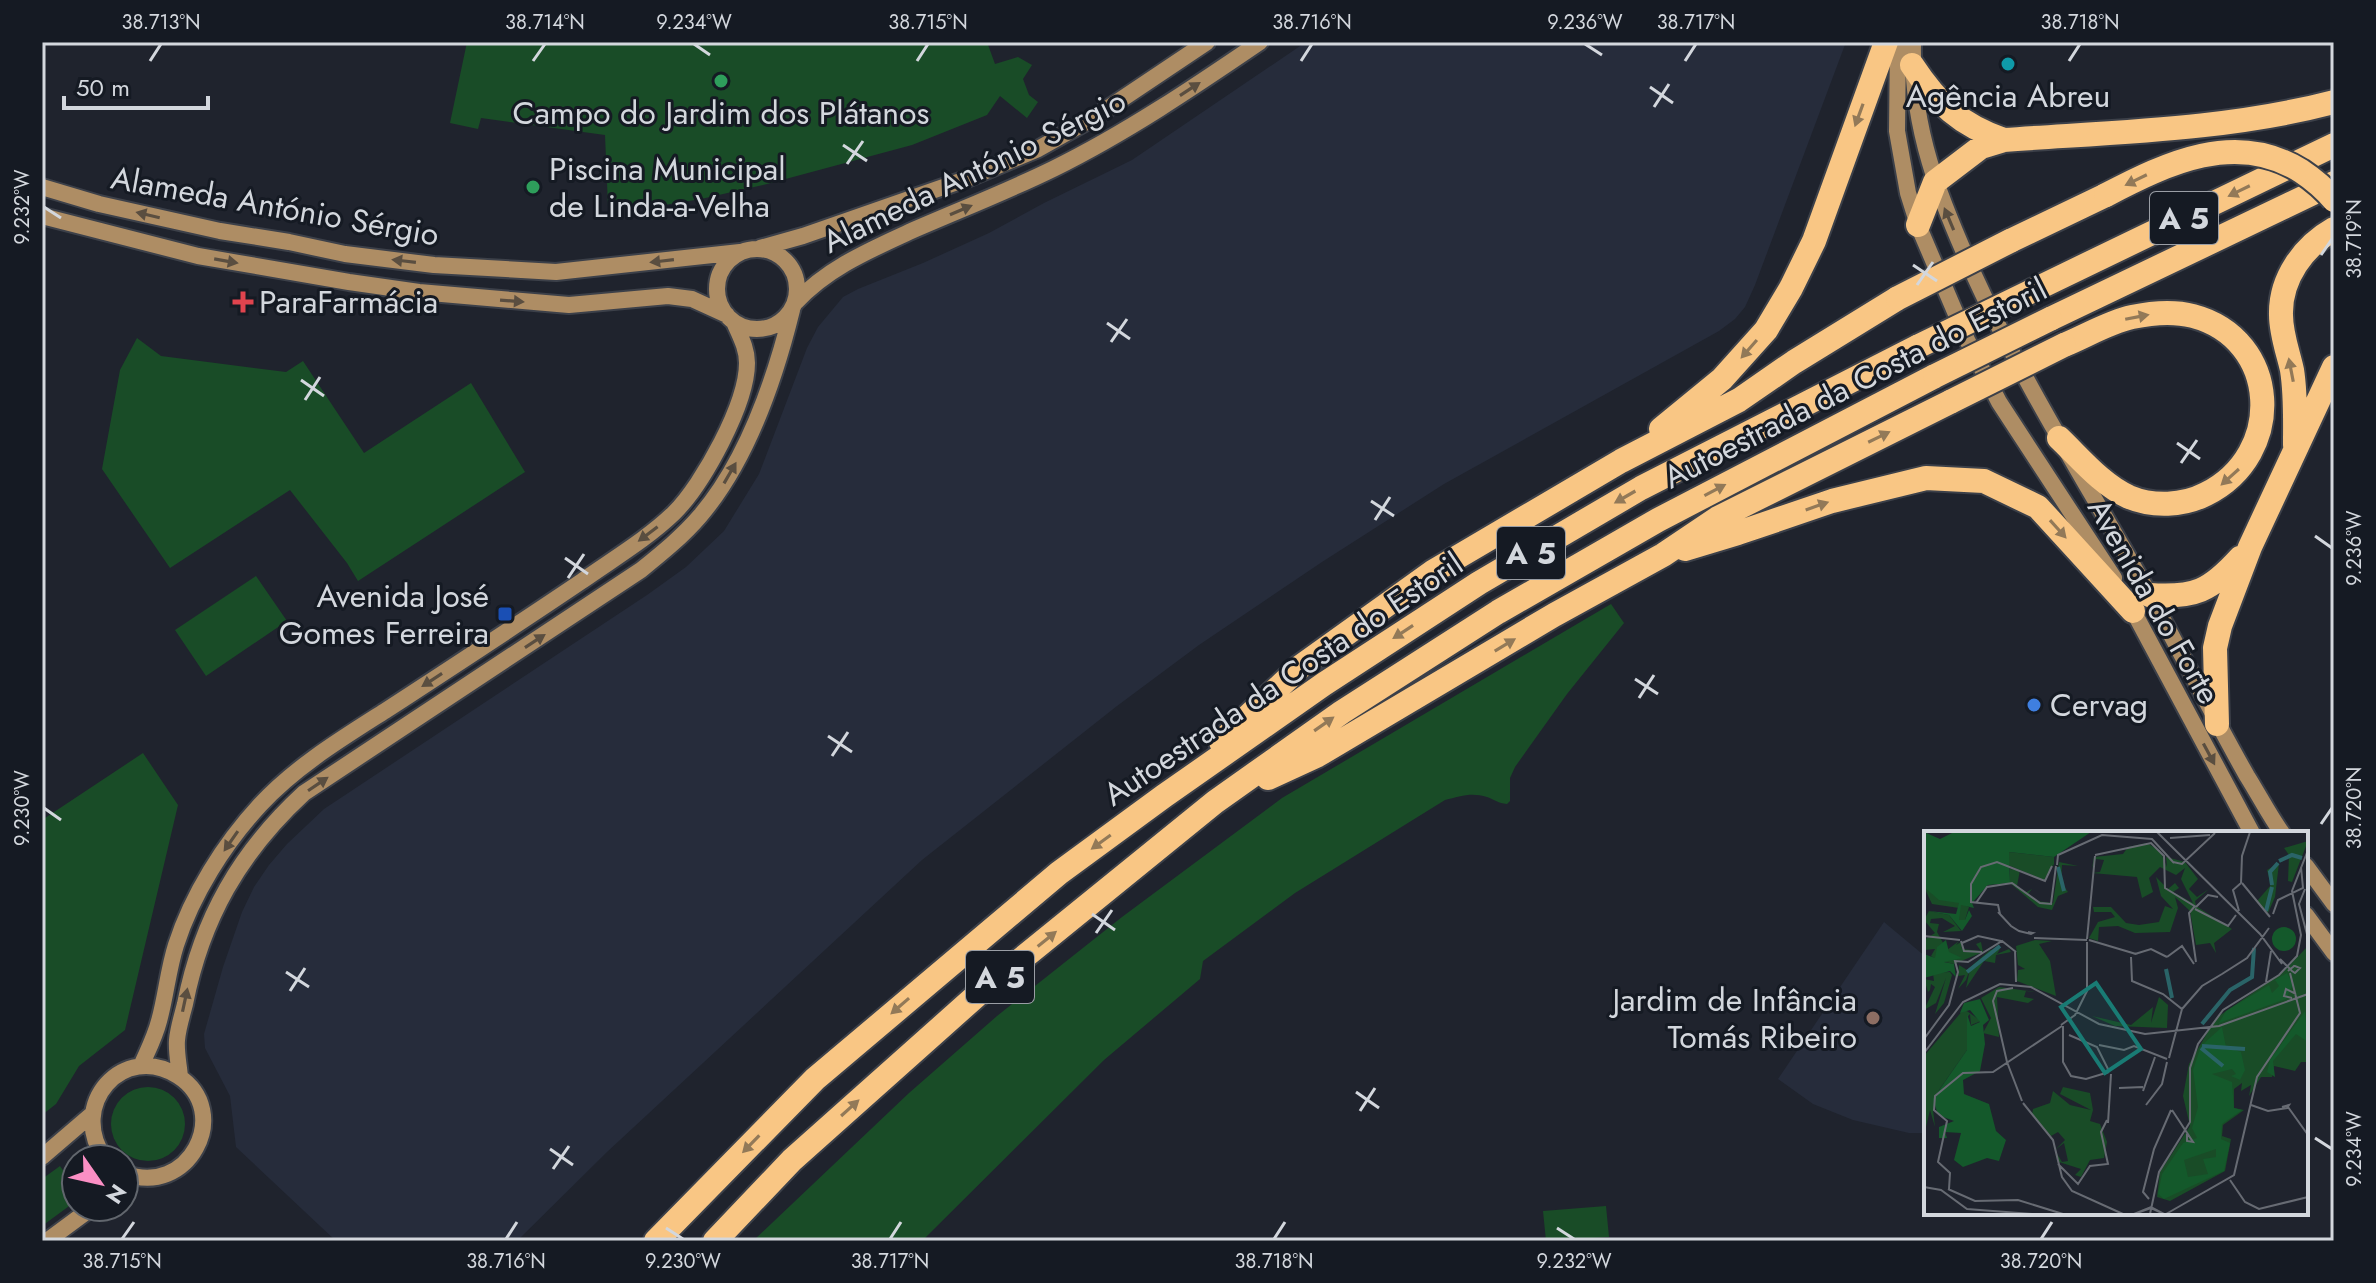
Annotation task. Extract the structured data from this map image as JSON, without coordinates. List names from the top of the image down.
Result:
{
  "streets": {
    "highway": ["A 5", "Autoestrada da Costa do Estoril"],
    "street": ["Alameda António Sérgio", "Avenida do Forte"]
  },
  "places": {
    "other": [
      "Agência Abreu",
      "Campo do Jardim dos Plátanos",
      "Piscina Municipal de Linda-a-Velha",
      "Cervag",
      "Jardim de Infância Tomás Ribeiro"
    ],
    "health": ["ParaFarmácia"],
    "transit": ["Avenida José Gomes Ferreira"]
  },
  "scale_bar": "50 m",
  "north": "bottom right",
  "coordinates": [
    "38.713°N",
    "38.714°N",
    "9.234°W",
    "38.715°N",
    "38.716°N",
    "9.236°W",
    "38.717°N",
    "38.718°N",
    "9.232°W",
    "38.719°N",
    "38.720°N",
    "9.230°W"
  ]
}
